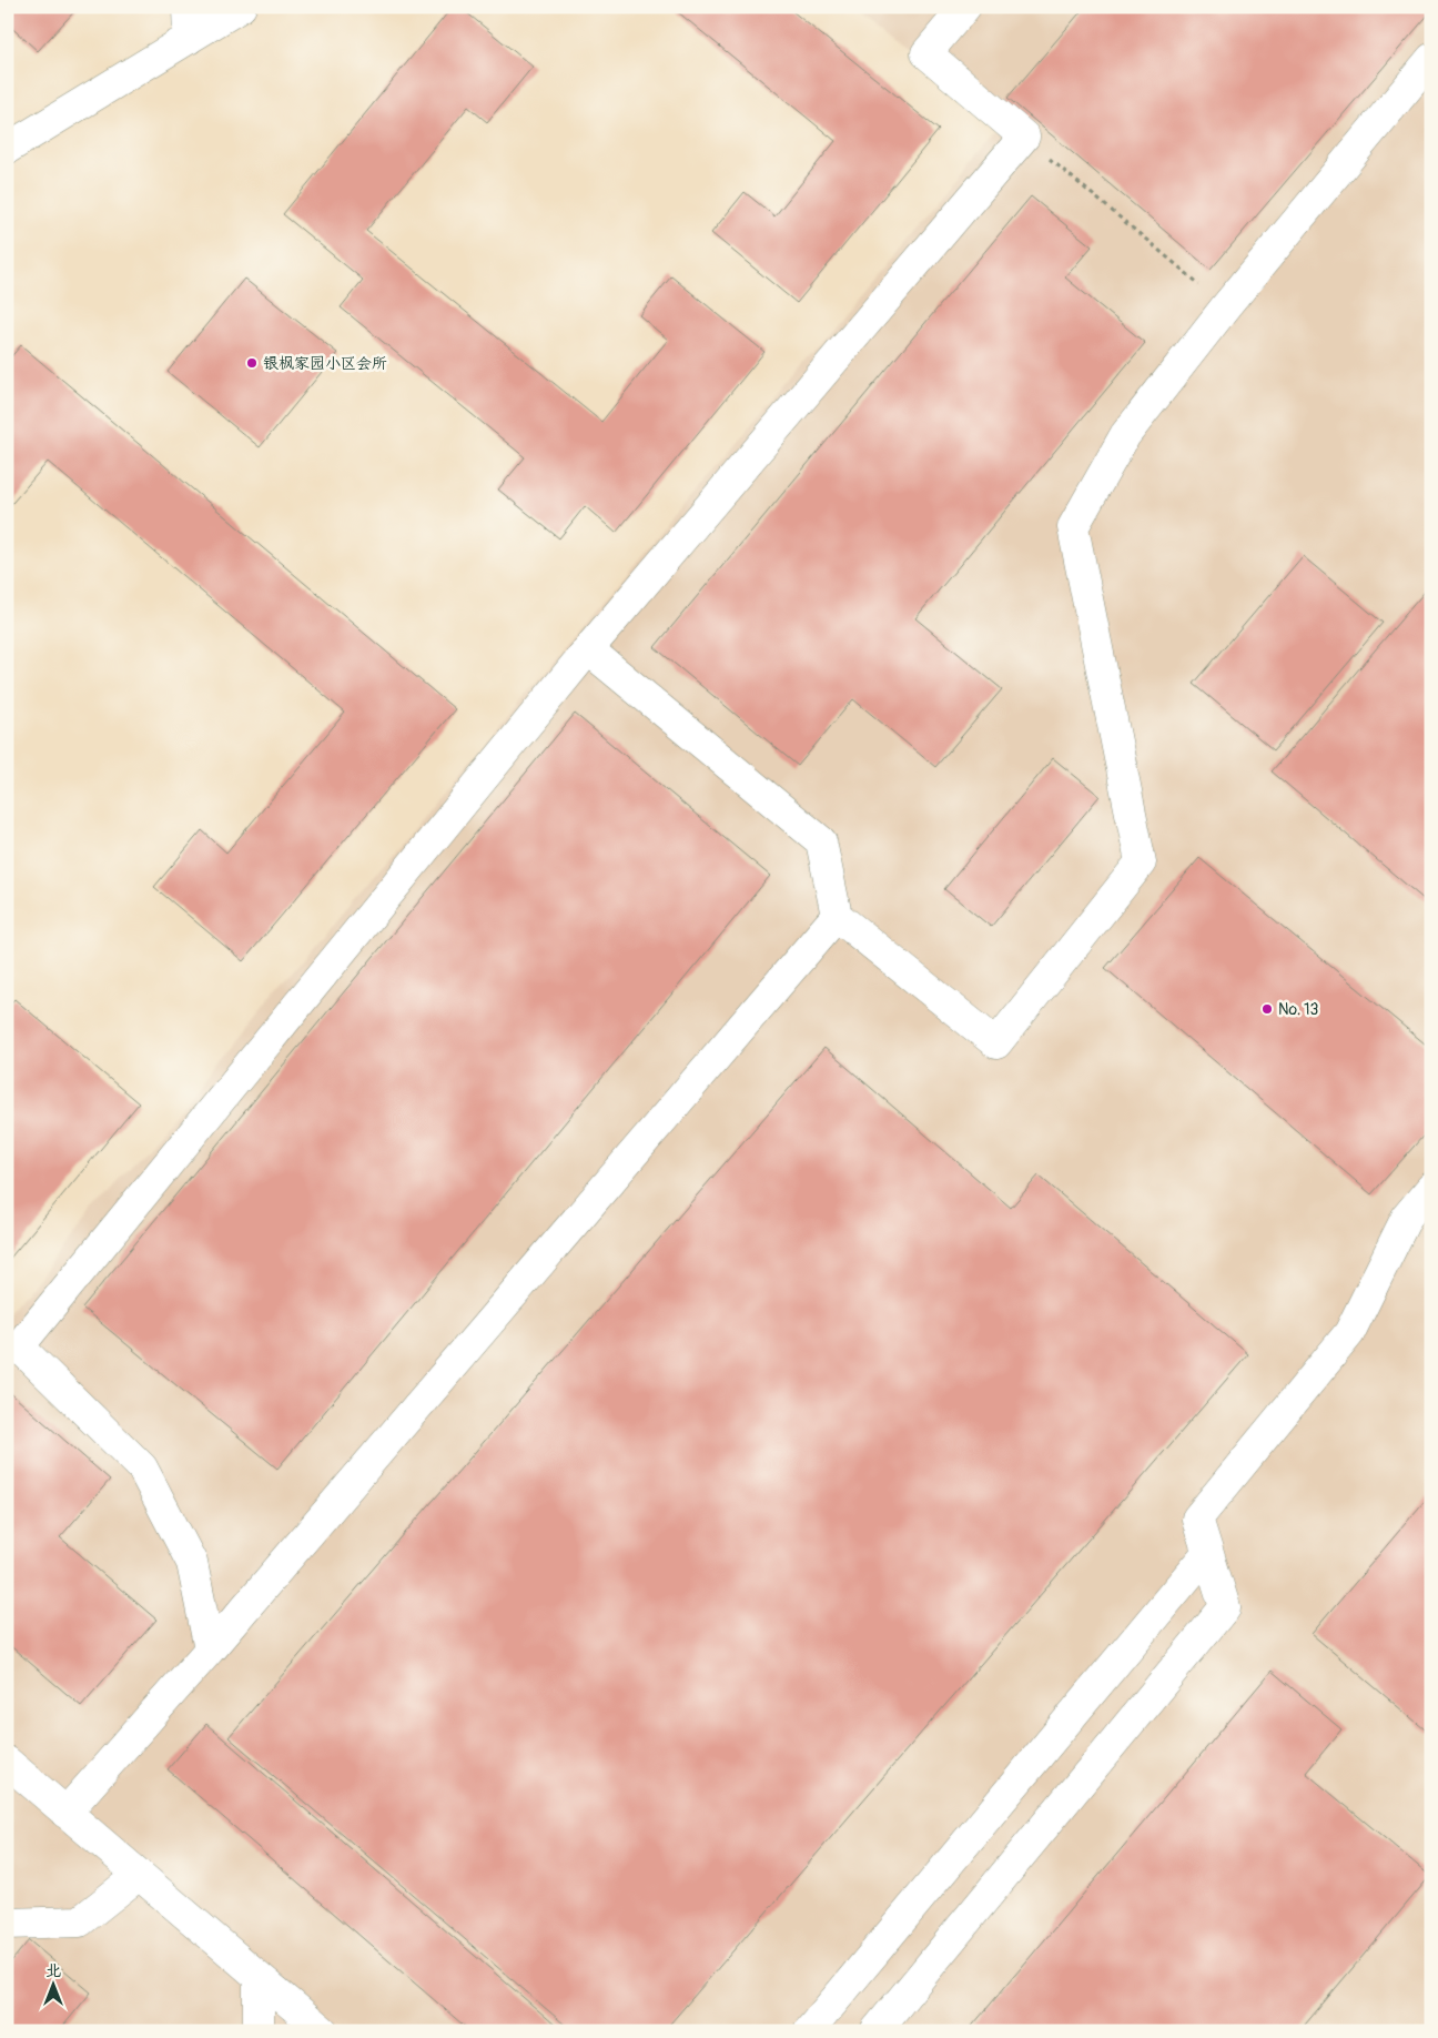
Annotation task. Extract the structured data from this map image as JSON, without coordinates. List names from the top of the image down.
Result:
{
  "places": ["银枫家园小区会所", "No. 13"],
  "north": "top"
}
